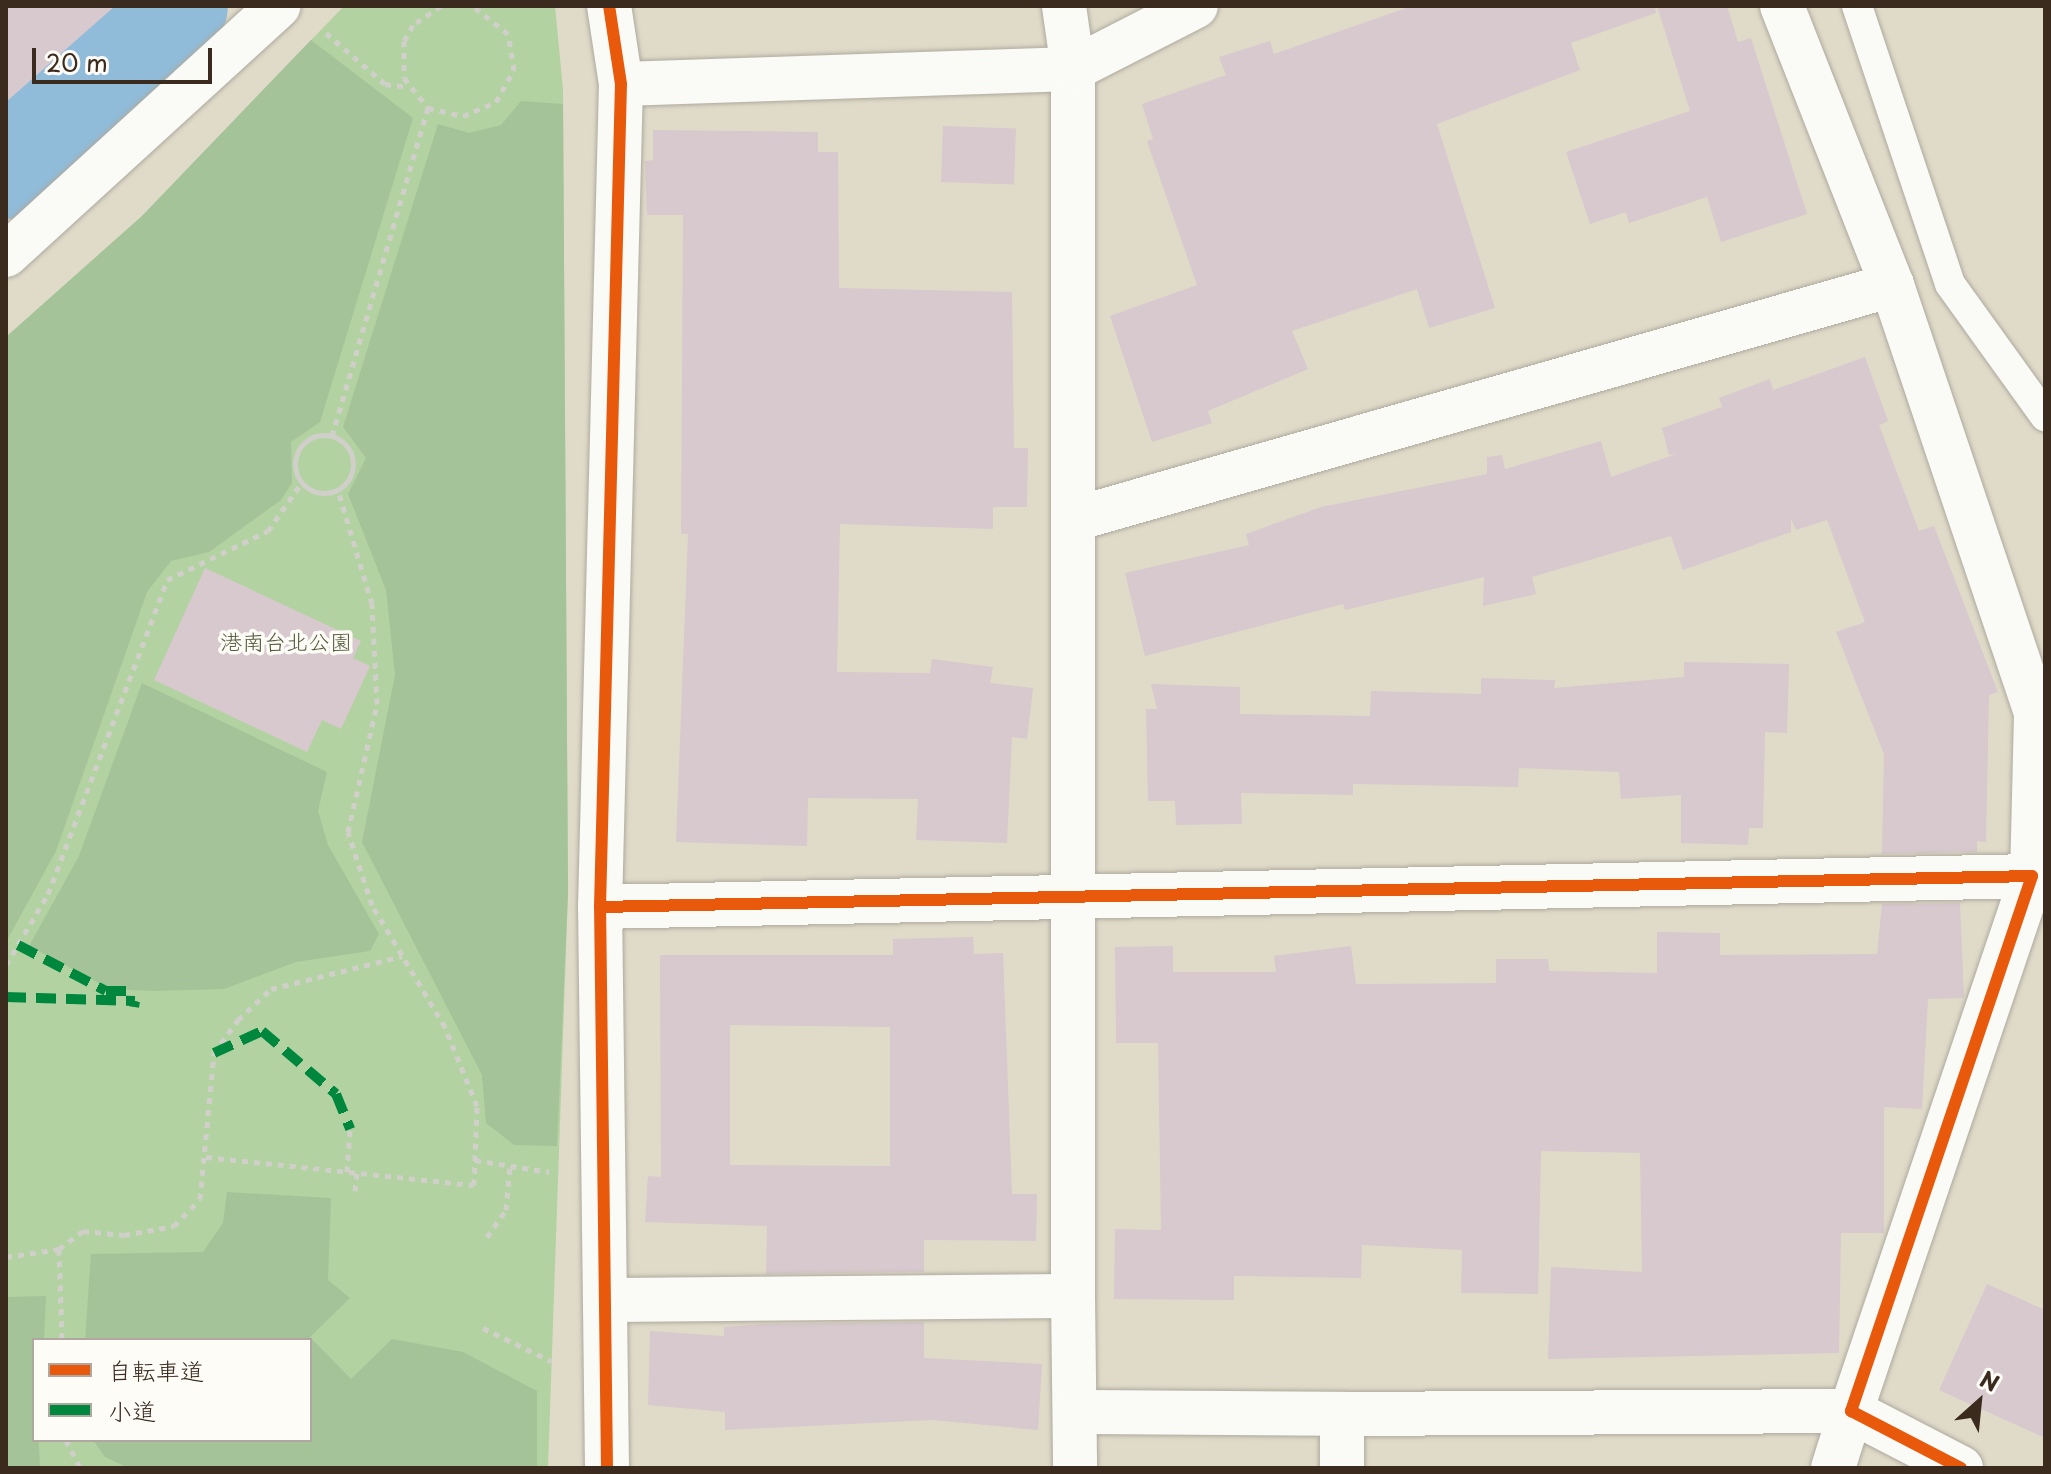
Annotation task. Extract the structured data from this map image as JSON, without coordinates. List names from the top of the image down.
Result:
{
  "parks": ["港南台北公園"],
  "legend": ["自転車道", "小道"],
  "scale_bar": "20 m",
  "north": "top right"
}
